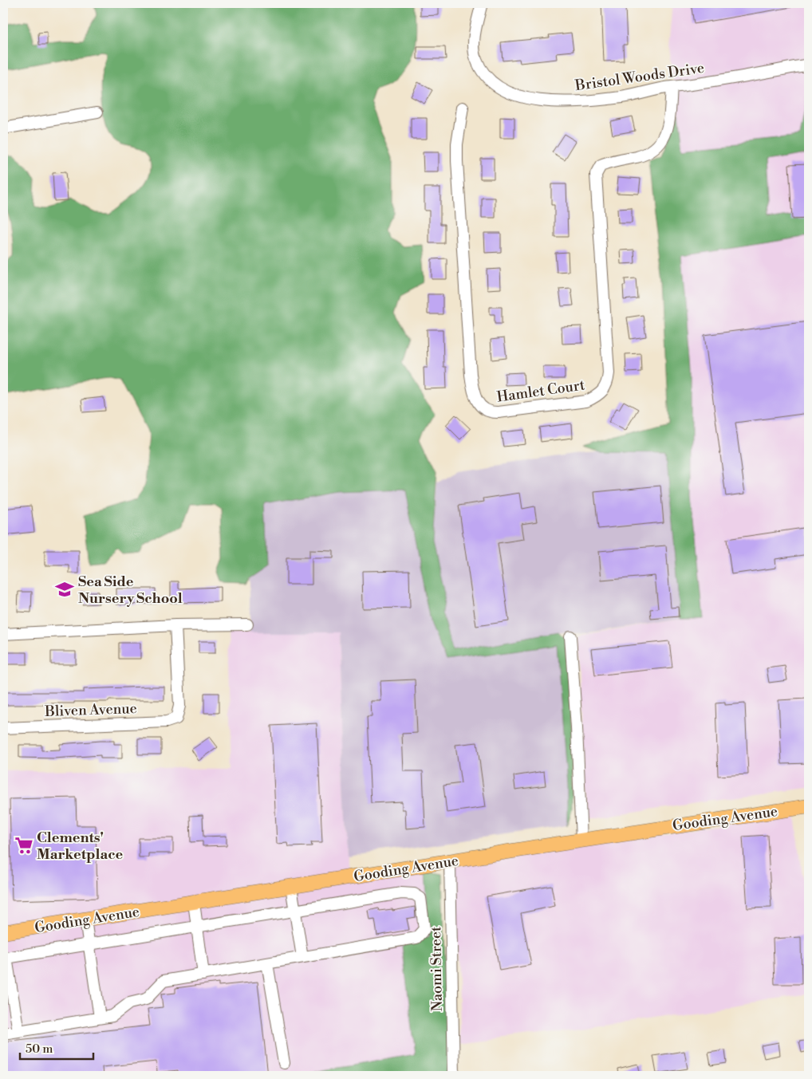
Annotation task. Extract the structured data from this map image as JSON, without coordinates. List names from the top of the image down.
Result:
{
  "streets": {
    "main road": ["Gooding Avenue"],
    "street": [
      "Bristol Woods Drive",
      "Hamlet Court",
      "Bliven Avenue",
      "Naomi Street"
    ]
  },
  "crossings": [
    ["Bristol Woods Drive", "Hamlet Court"],
    ["Gooding Avenue", "Naomi Street"]
  ],
  "places": {
    "school or university": ["Sea Side Nursery School"],
    "supermarket": ["Clements' Marketplace"]
  },
  "scale_bar": "50 m"
}
